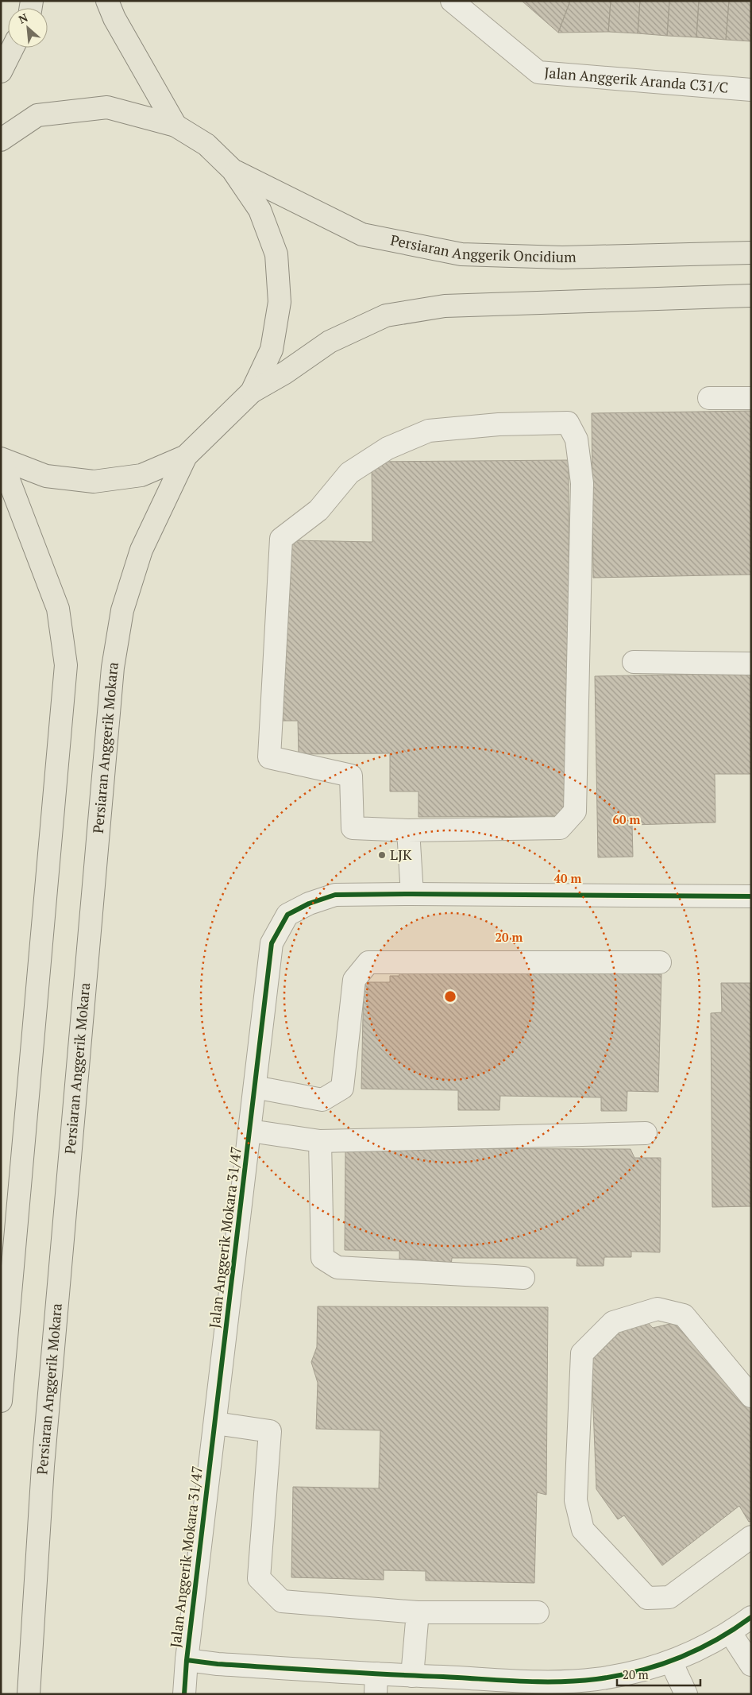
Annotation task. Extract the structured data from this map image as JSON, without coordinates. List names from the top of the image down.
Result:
{
  "streets": {
    "main road": ["Persiaran Anggerik Oncidium", "Persiaran Anggerik Mokara"],
    "street": ["Jalan Anggerik Aranda C31/C", "Jalan Anggerik Mokara 31/47"]
  },
  "places": ["LJK"],
  "scale_bar": "20 m",
  "north": "top left",
  "rings": ["60 m", "40 m", "20 m"]
}
